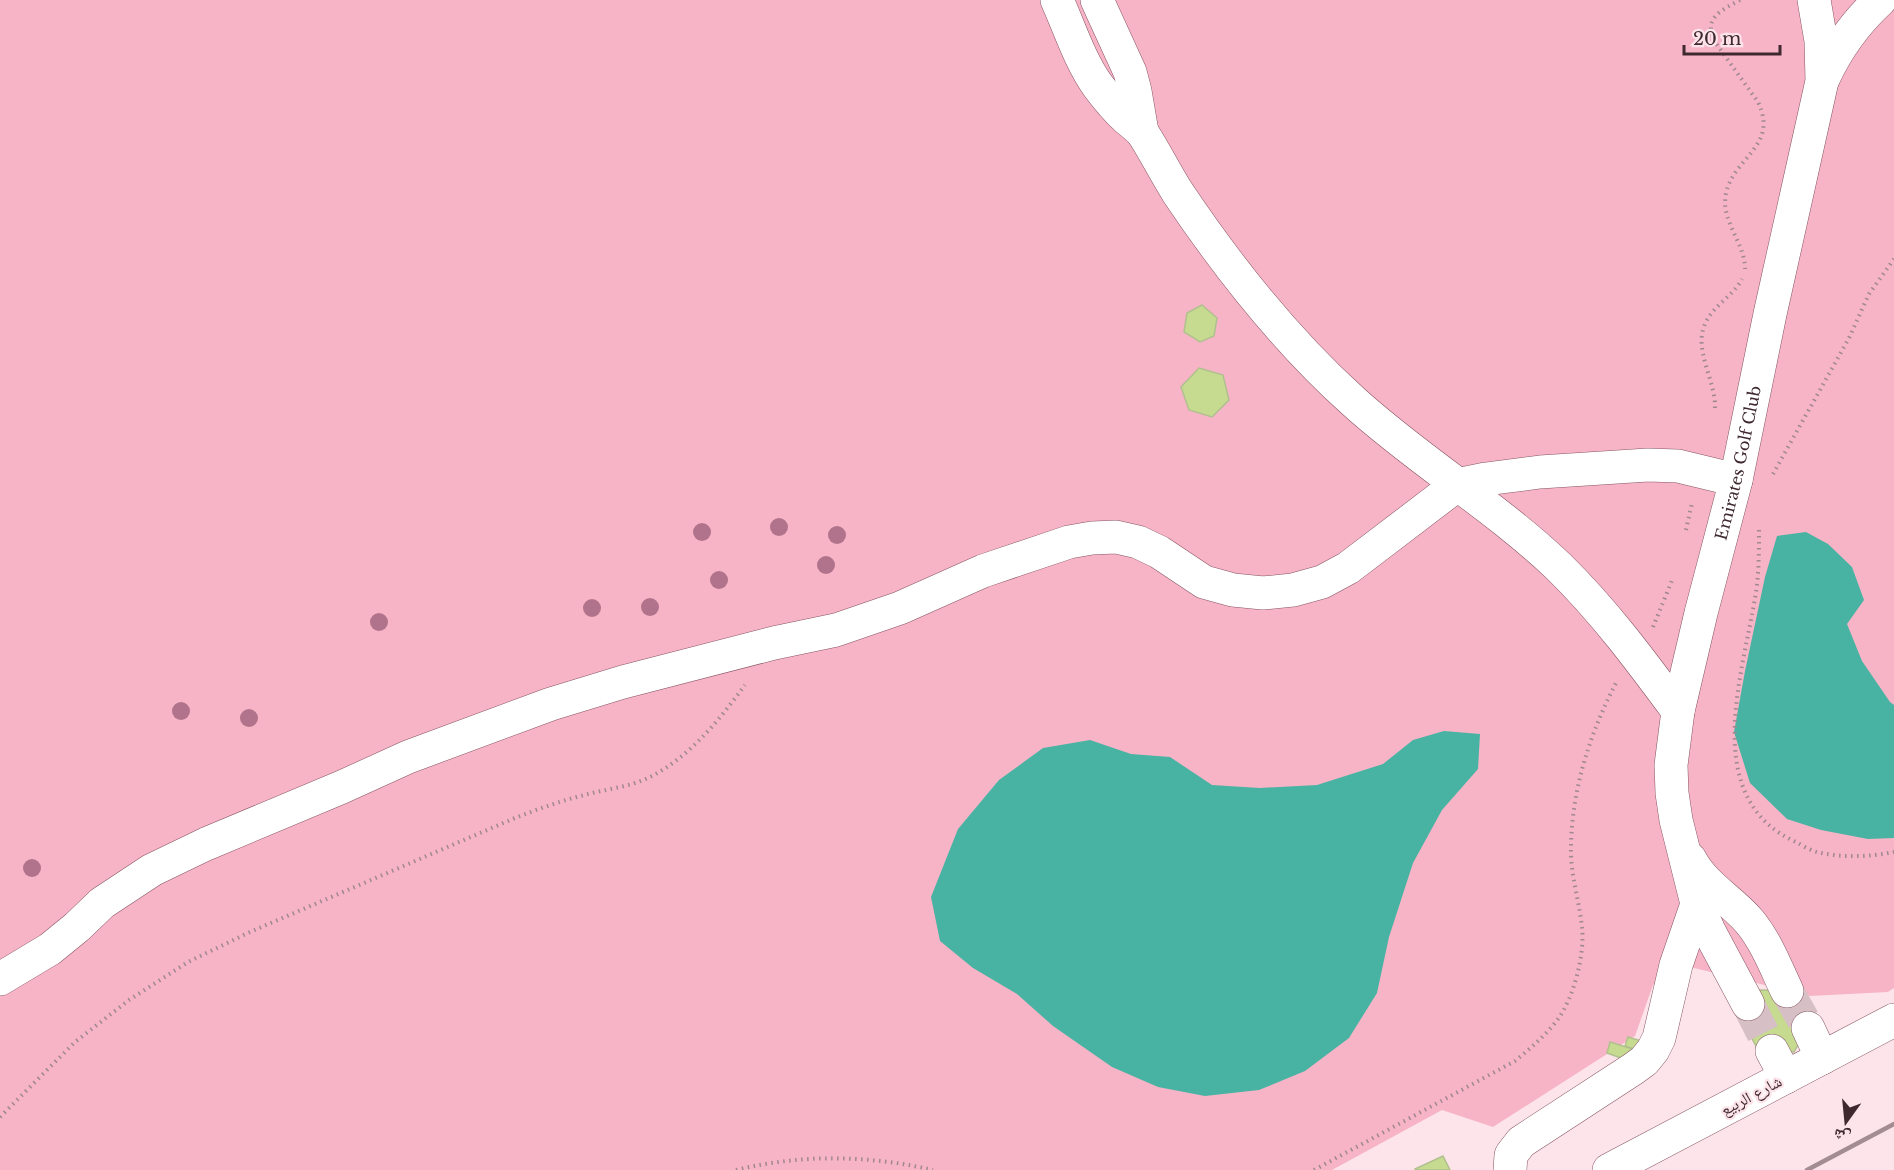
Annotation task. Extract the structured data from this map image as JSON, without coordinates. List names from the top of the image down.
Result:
{
  "streets": {
    "main road": ["Emirates Golf Club", "شارع الربيع"]
  },
  "scale_bar": "20 m",
  "north": "bottom"
}
